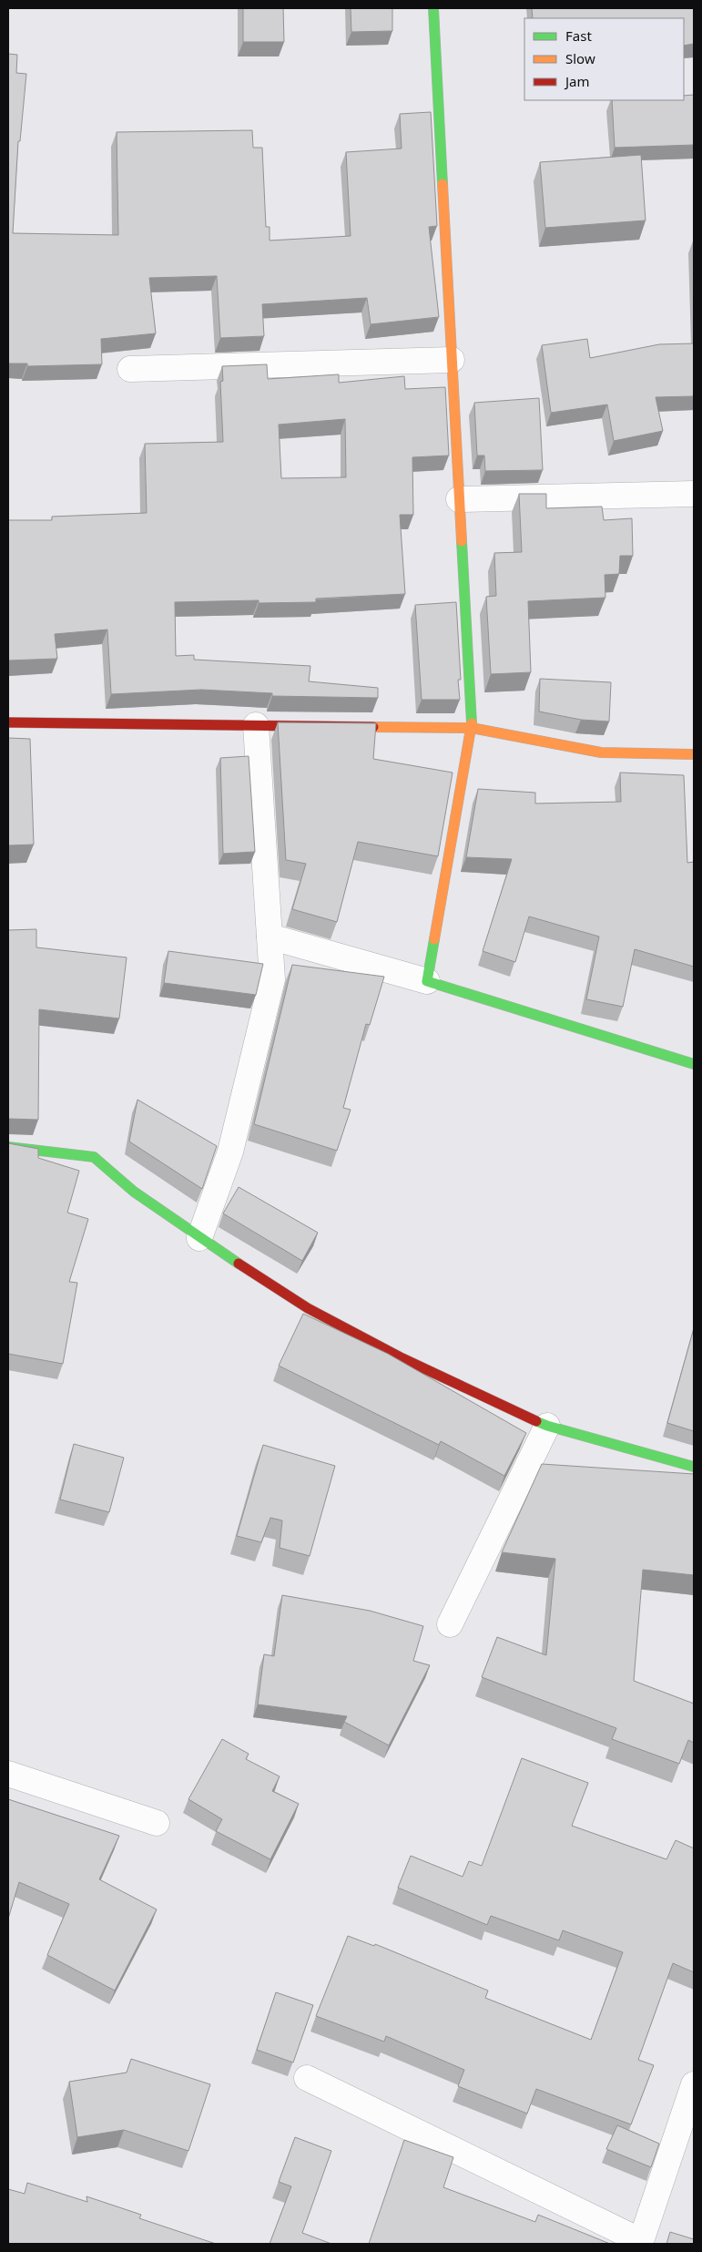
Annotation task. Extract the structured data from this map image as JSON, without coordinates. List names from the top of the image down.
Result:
{
  "legend": ["Fast", "Slow", "Jam"]
}
